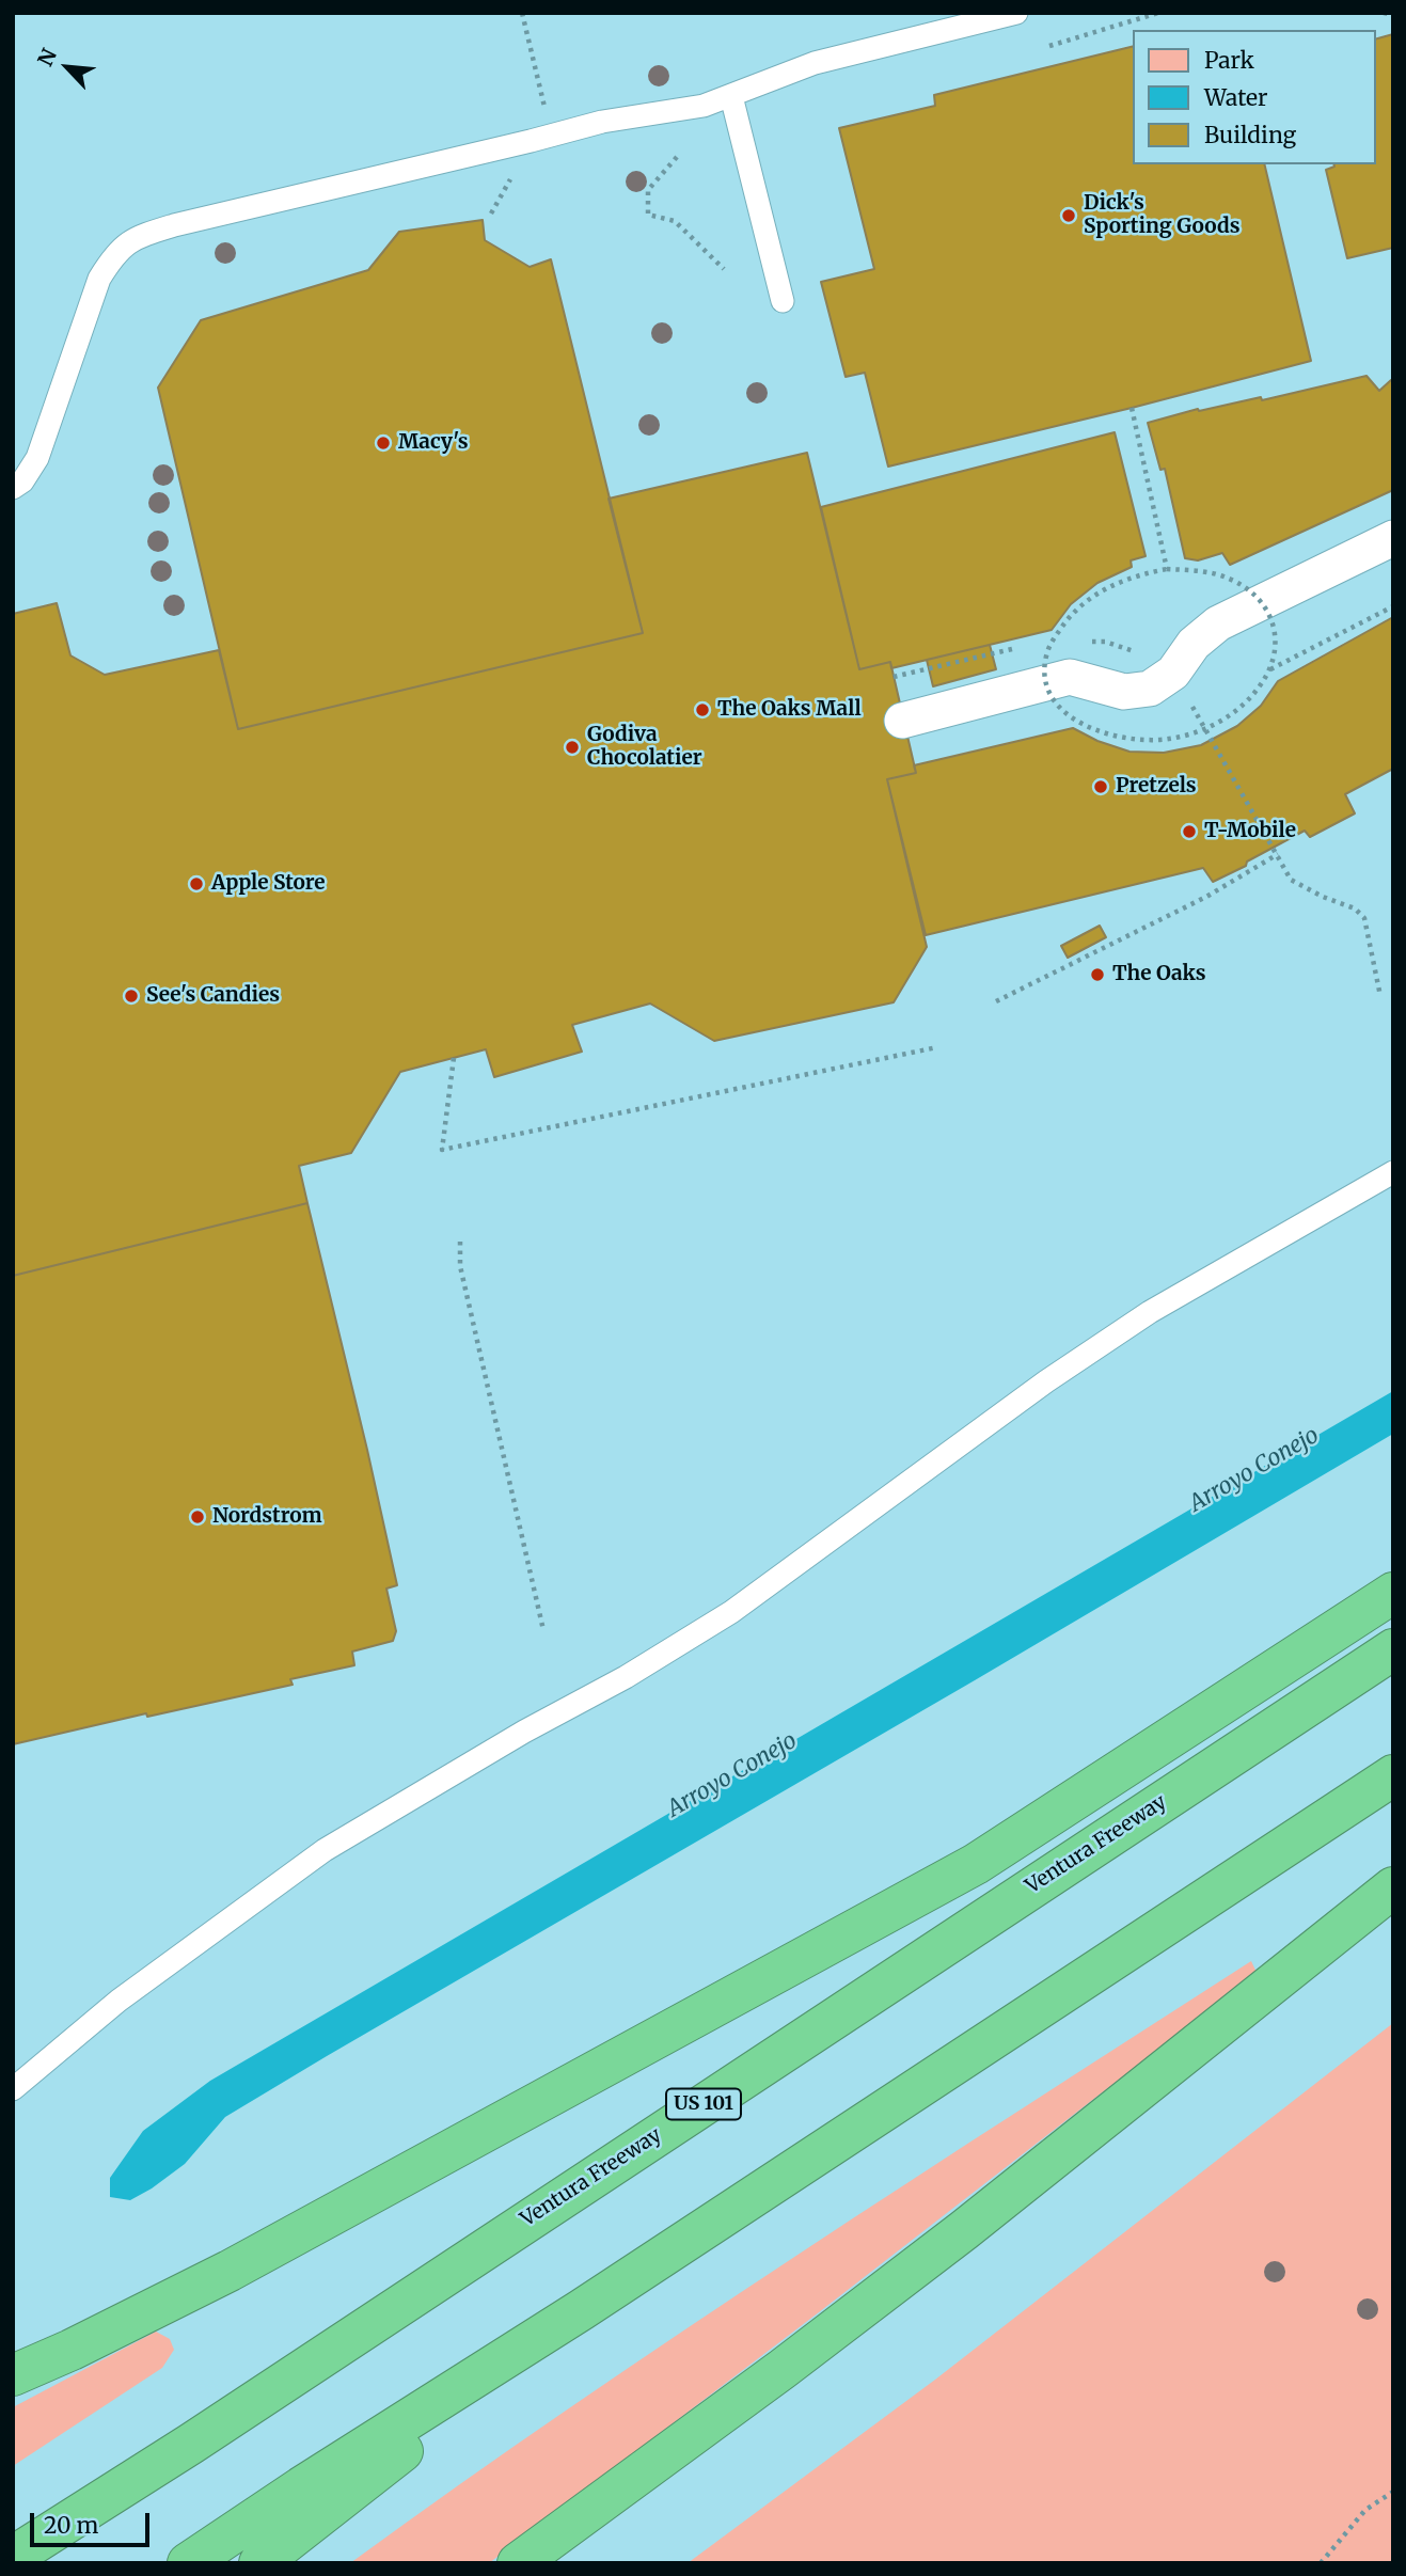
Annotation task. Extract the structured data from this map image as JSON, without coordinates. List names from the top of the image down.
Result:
{
  "streets": {
    "highway": ["Ventura Freeway", "US 101"]
  },
  "water": ["Arroyo Conejo"],
  "places": [
    "Dick's Sporting Goods",
    "Macy's",
    "The Oaks Mall",
    "Godiva Chocolatier",
    "Pretzels",
    "T-Mobile",
    "Apple Store",
    "The Oaks",
    "See's Candies",
    "Nordstrom"
  ],
  "legend": ["Park", "Water", "Building"],
  "scale_bar": "20 m",
  "north": "top left"
}
